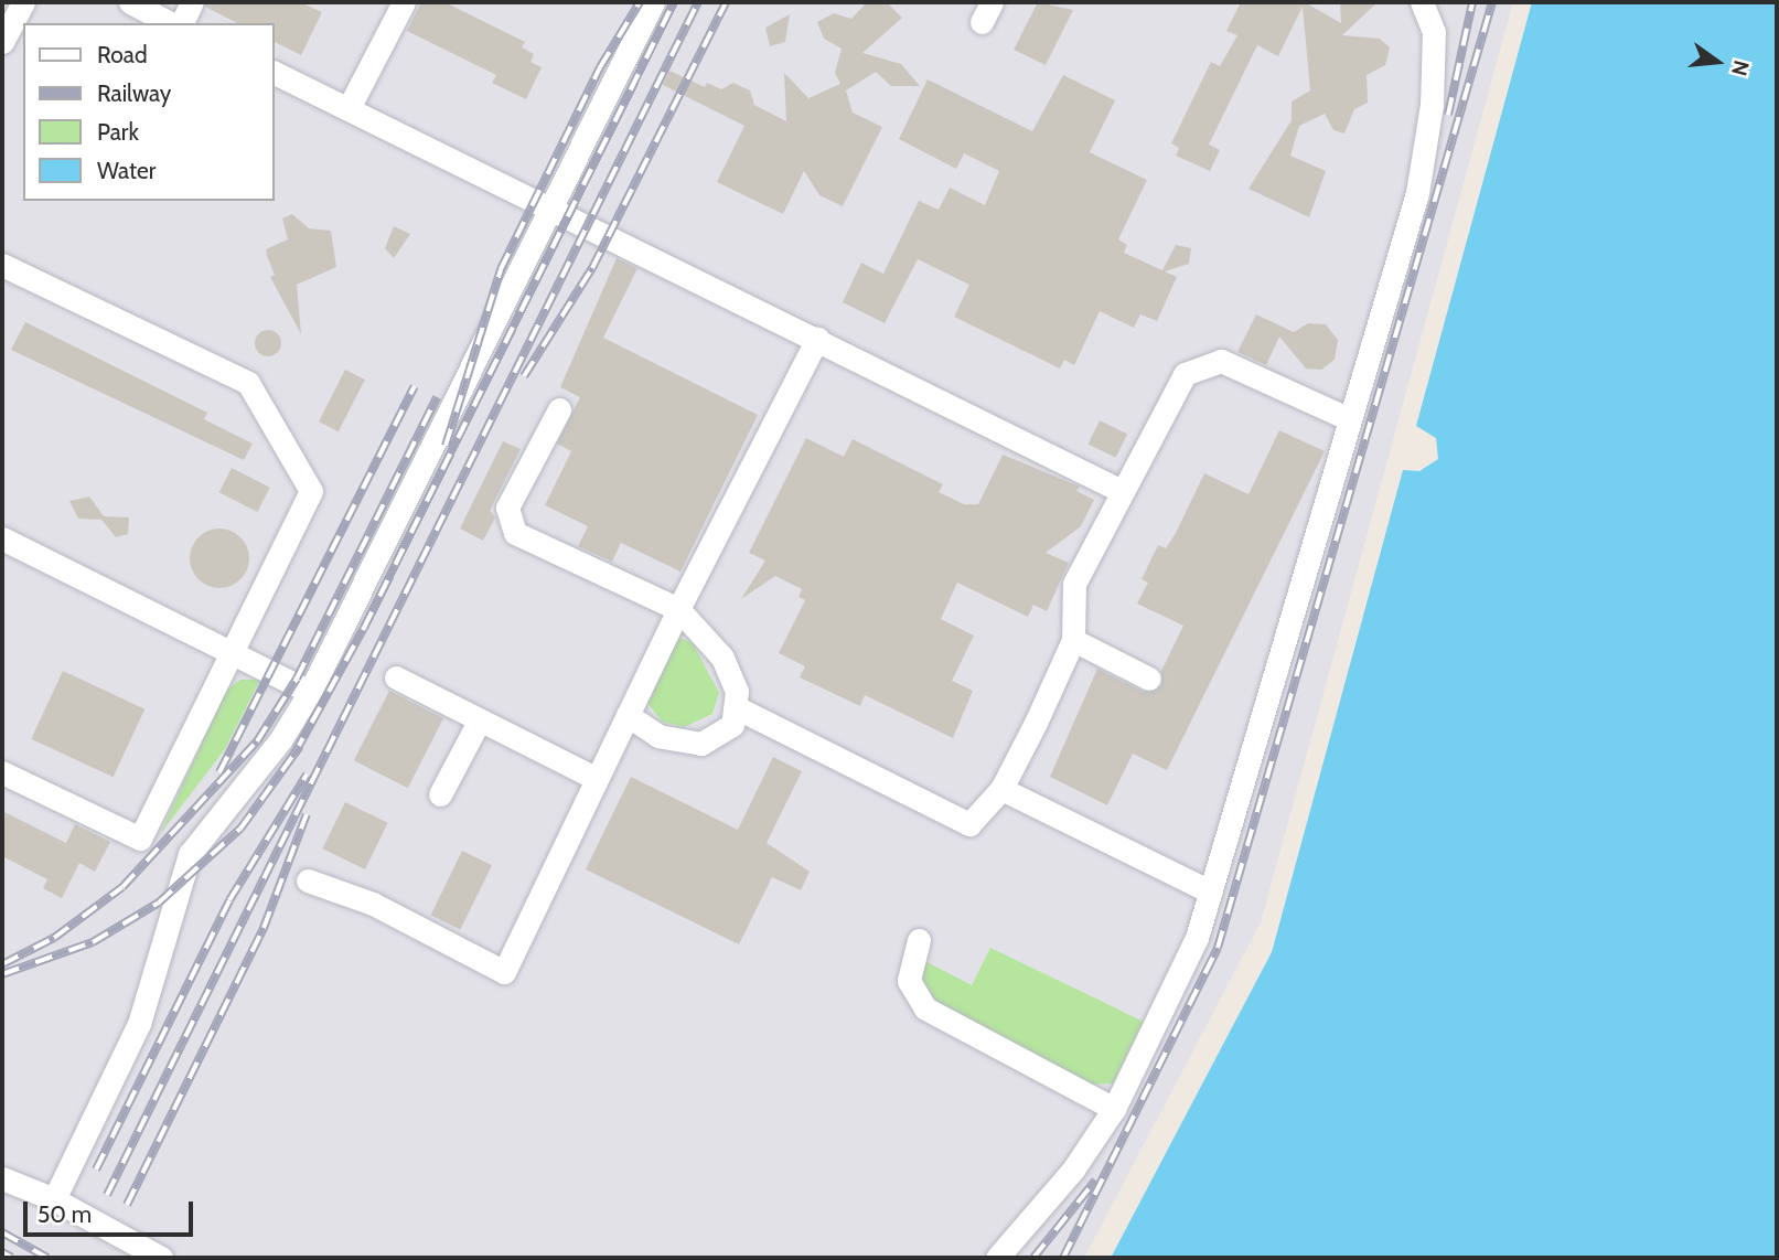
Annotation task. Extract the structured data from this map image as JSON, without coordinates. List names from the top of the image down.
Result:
{
  "legend": [
    "Road",
    "Railway",
    "Park",
    "Water"
  ],
  "scale_bar": "50 m",
  "north": "right"
}
